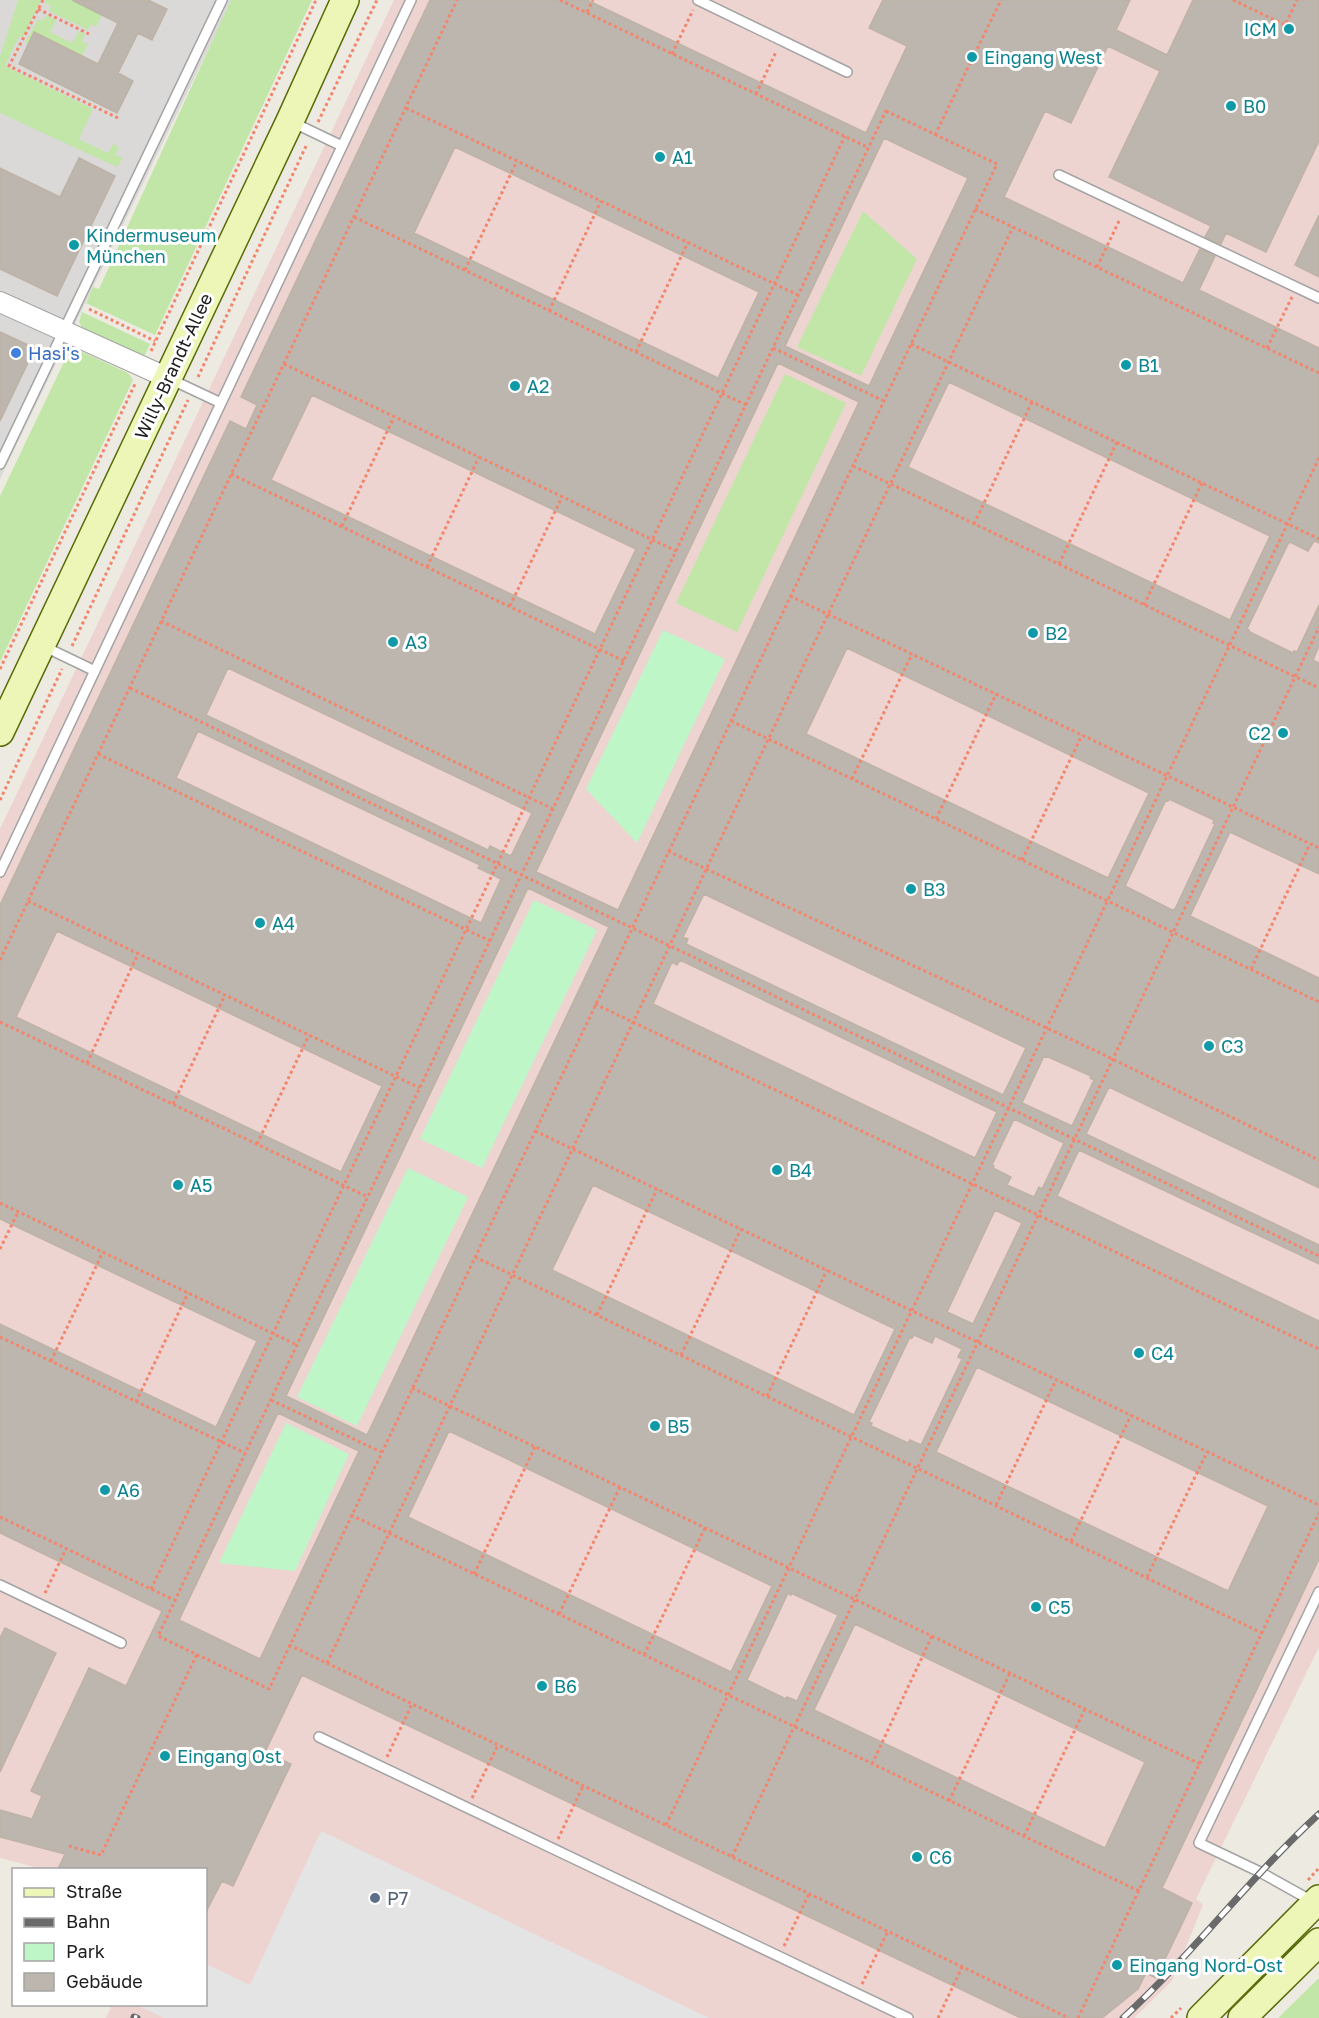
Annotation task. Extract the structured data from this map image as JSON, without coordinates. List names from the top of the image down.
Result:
{
  "streets": {
    "main road": ["Willy-Brandt-Allee"]
  },
  "places": [
    "ICM",
    "Eingang West",
    "B0",
    "A1",
    "Kindermuseum München",
    "Hasi's",
    "B1",
    "A2",
    "B2",
    "A3",
    "C2",
    "B3",
    "A4",
    "C3",
    "B4",
    "A5",
    "C4",
    "B5",
    "A6",
    "C5",
    "B6",
    "Eingang Ost",
    "C6",
    "P7",
    "Eingang Nord-Ost"
  ],
  "legend": [
    "Straße",
    "Bahn",
    "Park",
    "Gebäude"
  ]
}
